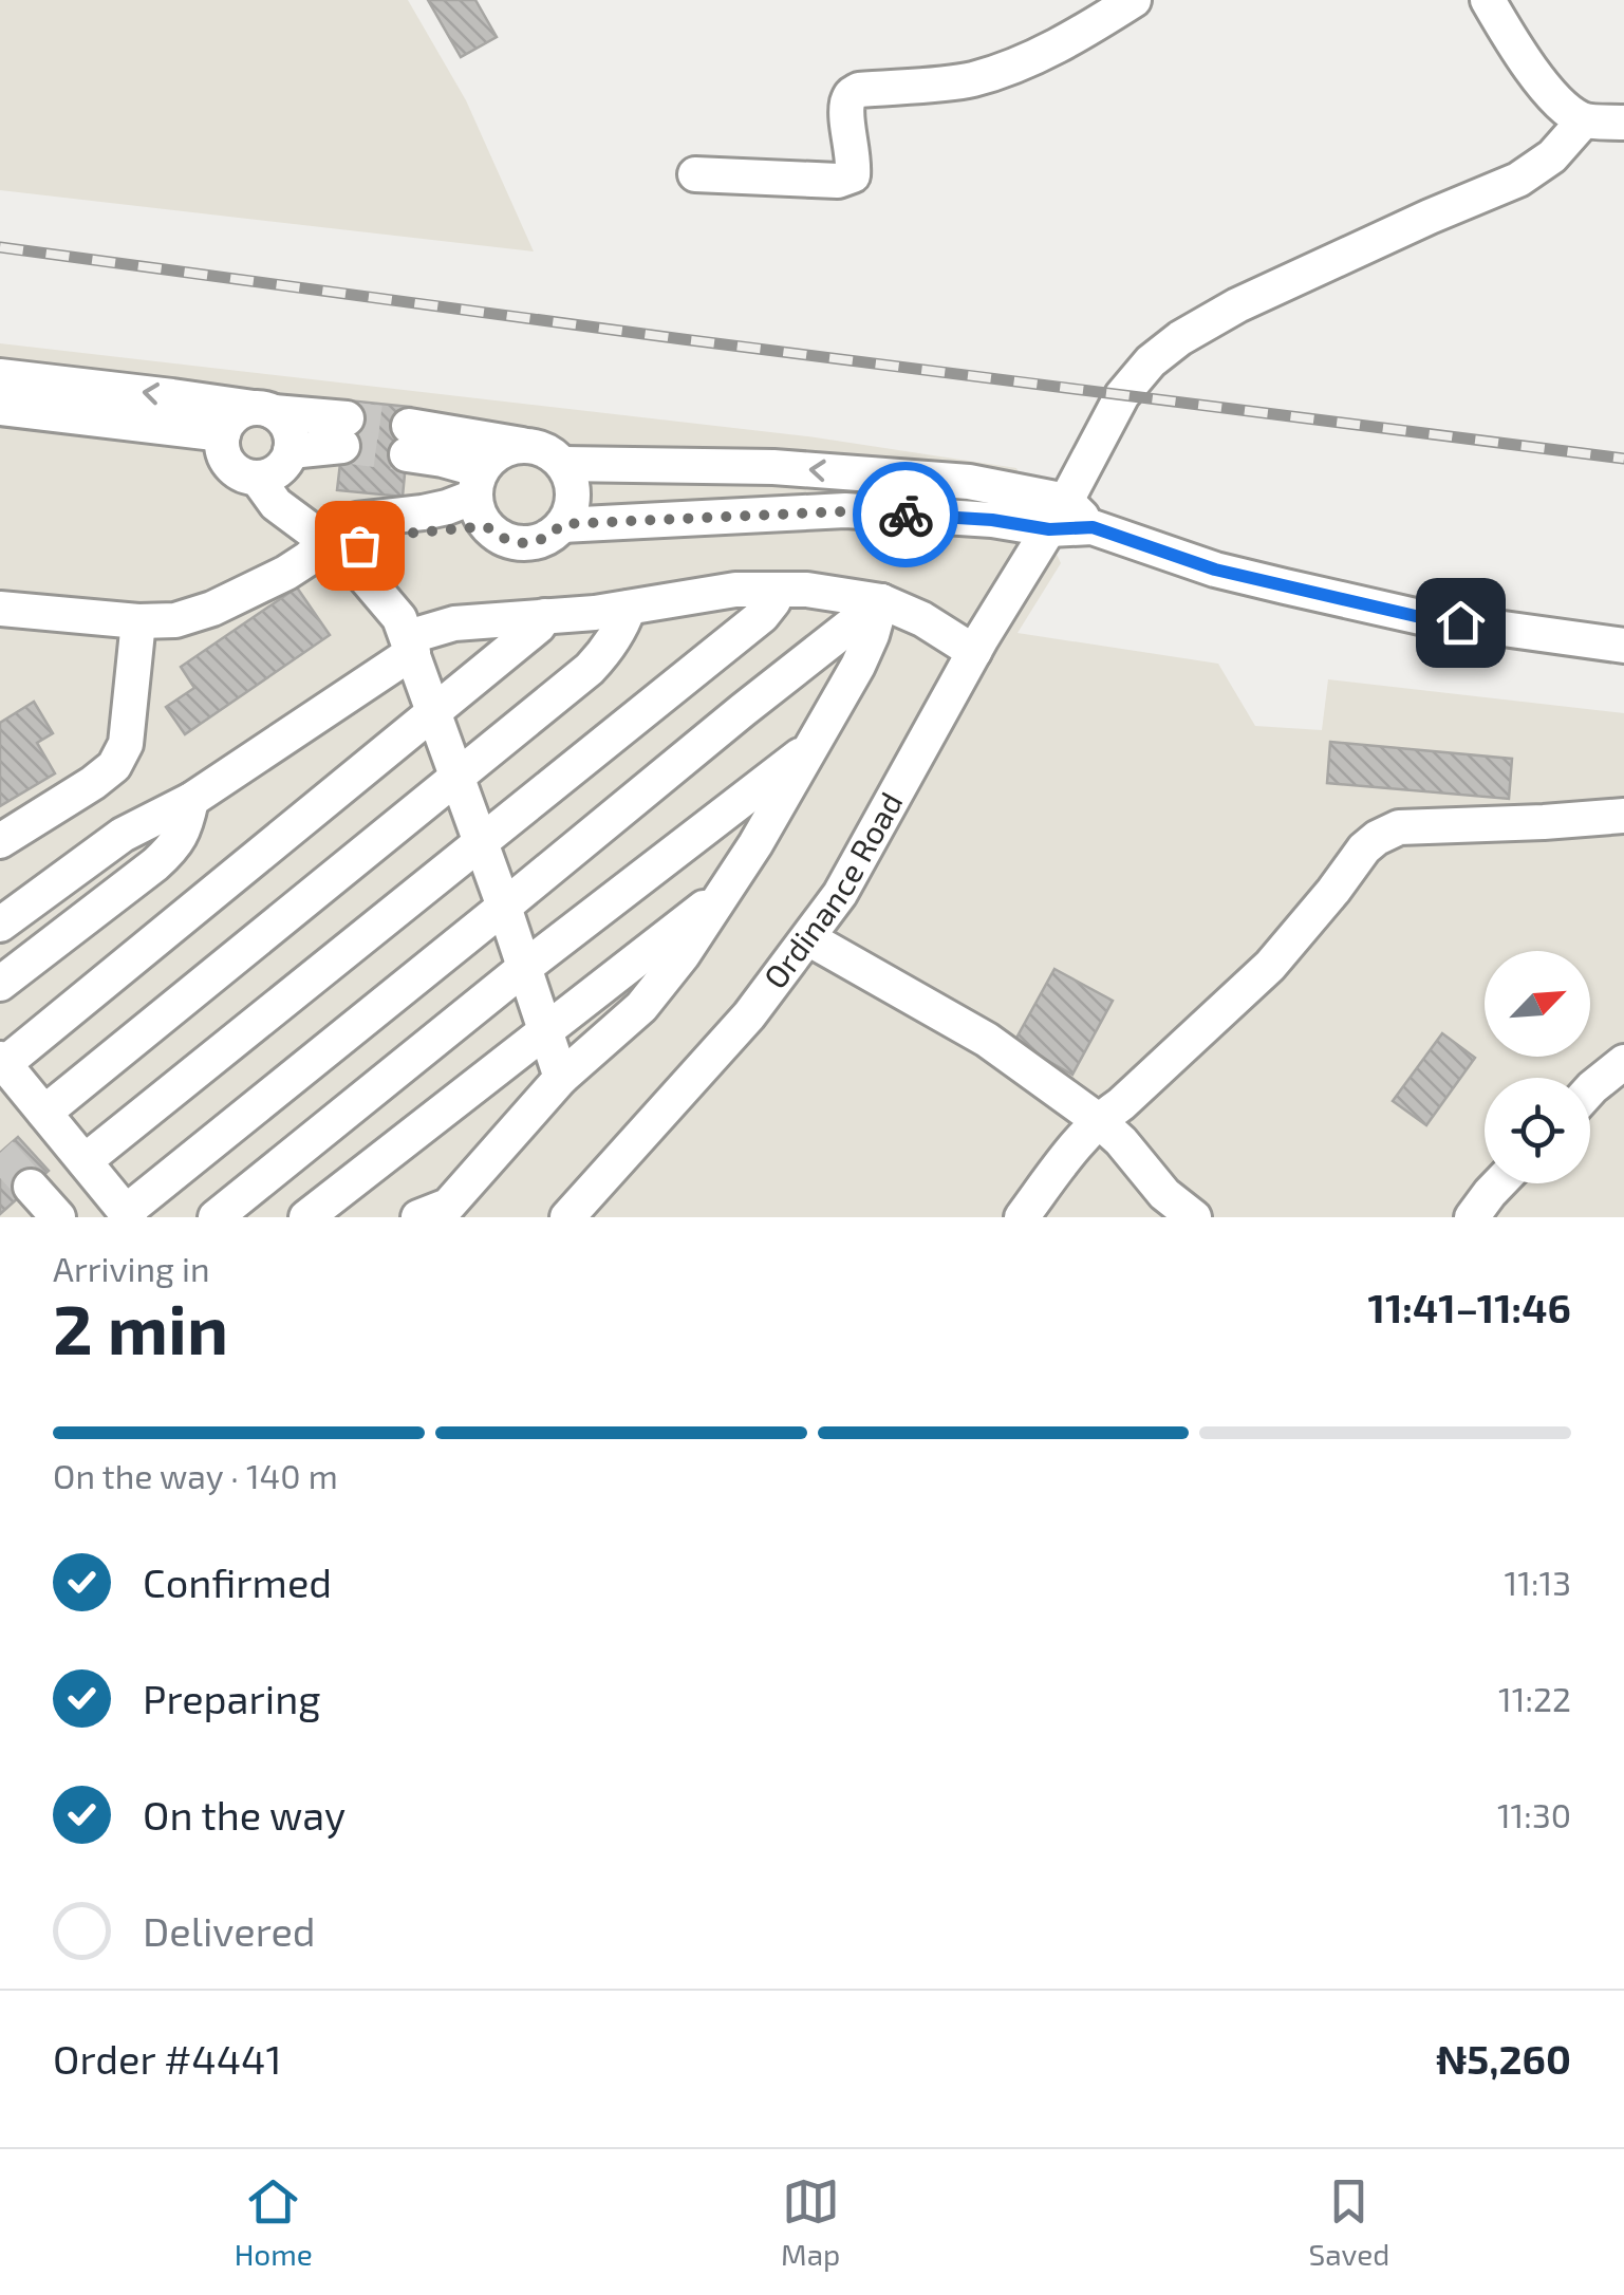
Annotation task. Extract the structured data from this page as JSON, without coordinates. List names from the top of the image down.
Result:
{
  "streets": {
    "street": ["Ordinance Road"]
  },
  "north": "top right",
  "page": {
    "heading": ["2 min", "Arriving in", "11:41–11:46"],
    "panel": ["Order #4441", "₦5,260"],
    "bar": "On the way · 140 m",
    "list": [
      ["Confirmed", "11:13"],
      ["Preparing", "11:22"],
      ["On the way", "11:30"],
      "Delivered"
    ],
    "tabs": ["Home", "Map", "Saved"]
  }
}
